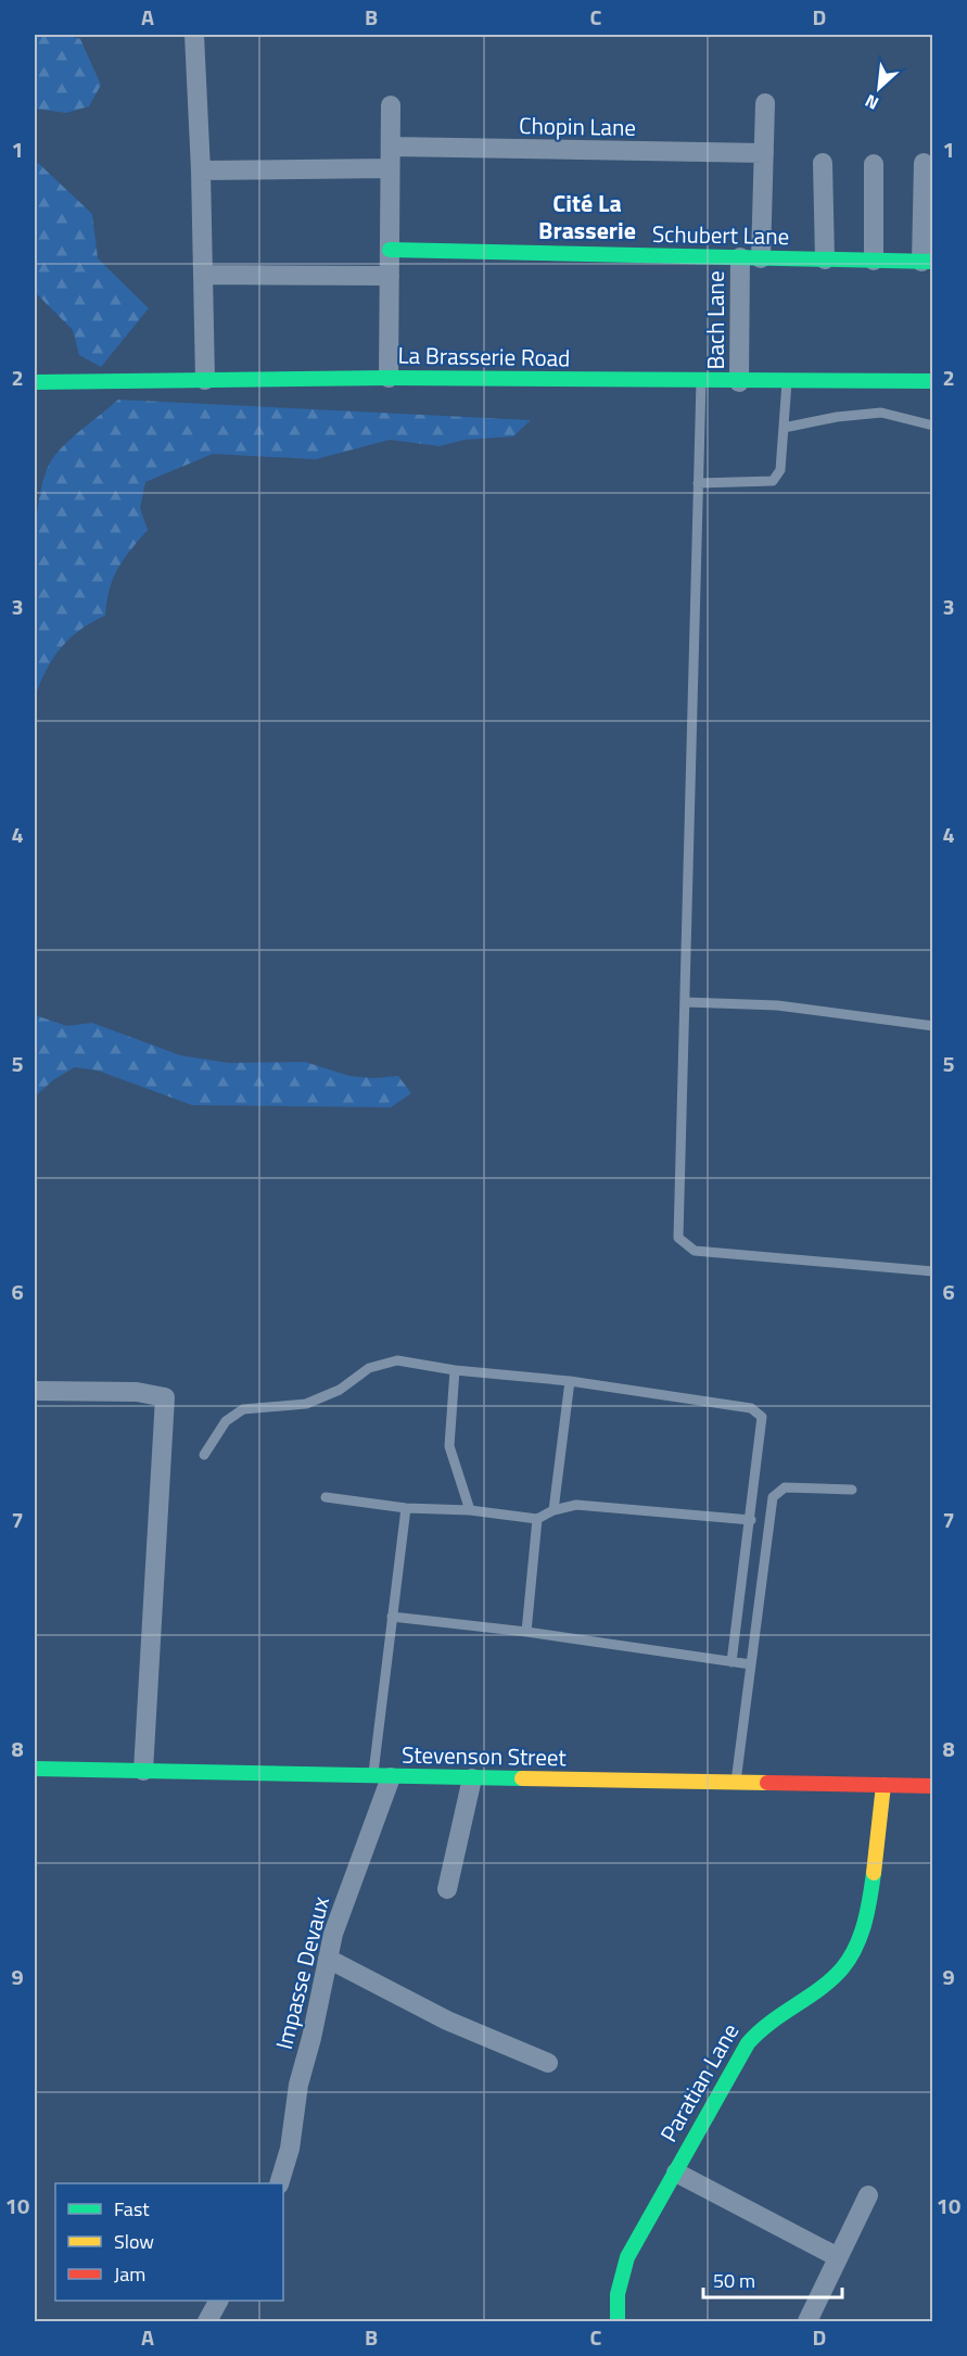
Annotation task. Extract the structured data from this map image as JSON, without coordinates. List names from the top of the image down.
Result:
{
  "streets": {
    "street": [
      "Chopin Lane",
      "Schubert Lane",
      "Bach Lane",
      "La Brasserie Road",
      "Stevenson Street",
      "Impasse Devaux",
      "Paratian Lane"
    ]
  },
  "crossings": [
    ["Schubert Lane", "Bach Lane"],
    ["Bach Lane", "La Brasserie Road"],
    ["Stevenson Street", "Impasse Devaux"],
    ["Stevenson Street", "Paratian Lane"]
  ],
  "districts": ["Cité La Brasserie"],
  "legend": ["Fast", "Slow", "Jam"],
  "scale_bar": "50 m",
  "north": "bottom left",
  "grid": {
    "columns": [
      "A",
      "B",
      "C",
      "D"
    ],
    "rows": [
      "1",
      "2",
      "3",
      "4",
      "5",
      "6",
      "7",
      "8",
      "9",
      "10"
    ]
  }
}
